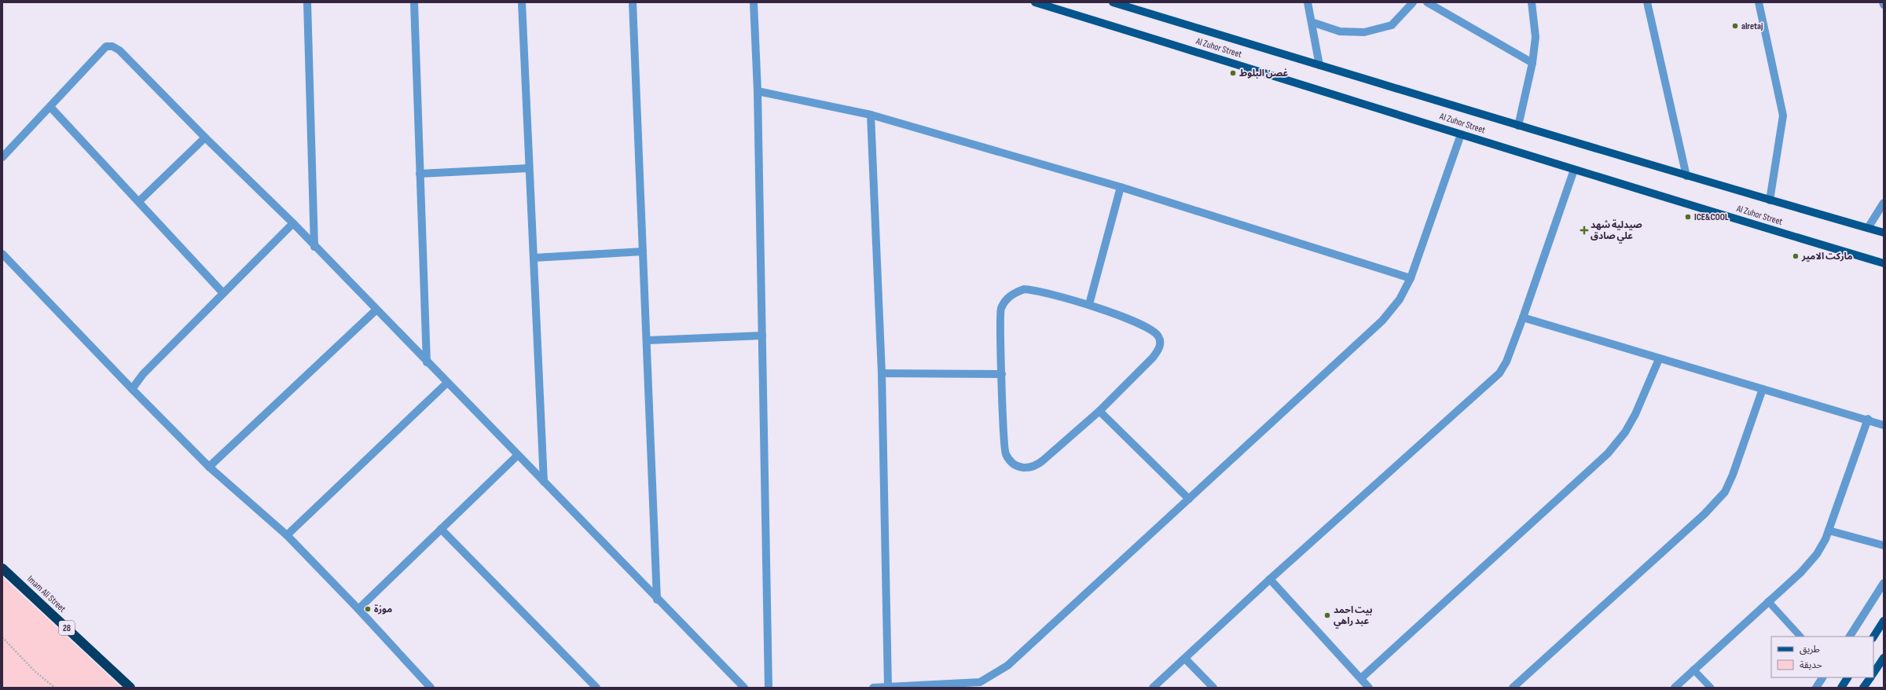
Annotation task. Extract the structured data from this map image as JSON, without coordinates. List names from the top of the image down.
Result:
{
  "streets": {
    "highway": ["Imam Ali Street", "28"],
    "main road": ["Al Zuhor Street"]
  },
  "places": {
    "other": [
      "alretaj",
      "غصن البلوط",
      "ICE&COOL",
      "ماركت الامير",
      "موزة",
      "بيت احمد عبد راهي"
    ],
    "health": ["صيدلية شهد علي صادق"]
  },
  "legend": ["طريق", "حديقة"]
}
